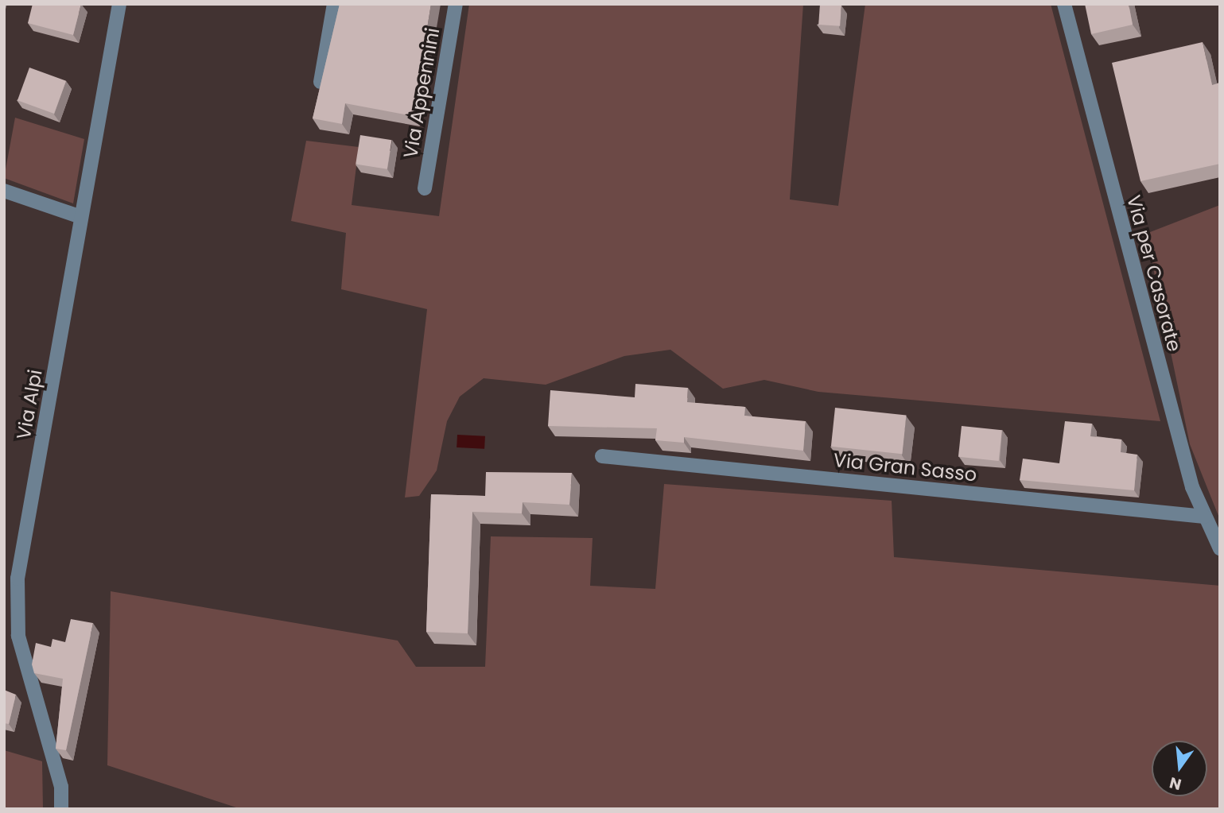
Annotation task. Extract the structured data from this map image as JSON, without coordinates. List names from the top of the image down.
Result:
{
  "streets": {
    "street": [
      "Via Appennini",
      "Via per Casorate",
      "Via Alpi",
      "Via Gran Sasso"
    ]
  },
  "crossings": [
    ["Via per Casorate", "Via Gran Sasso"]
  ],
  "north": "bottom"
}
